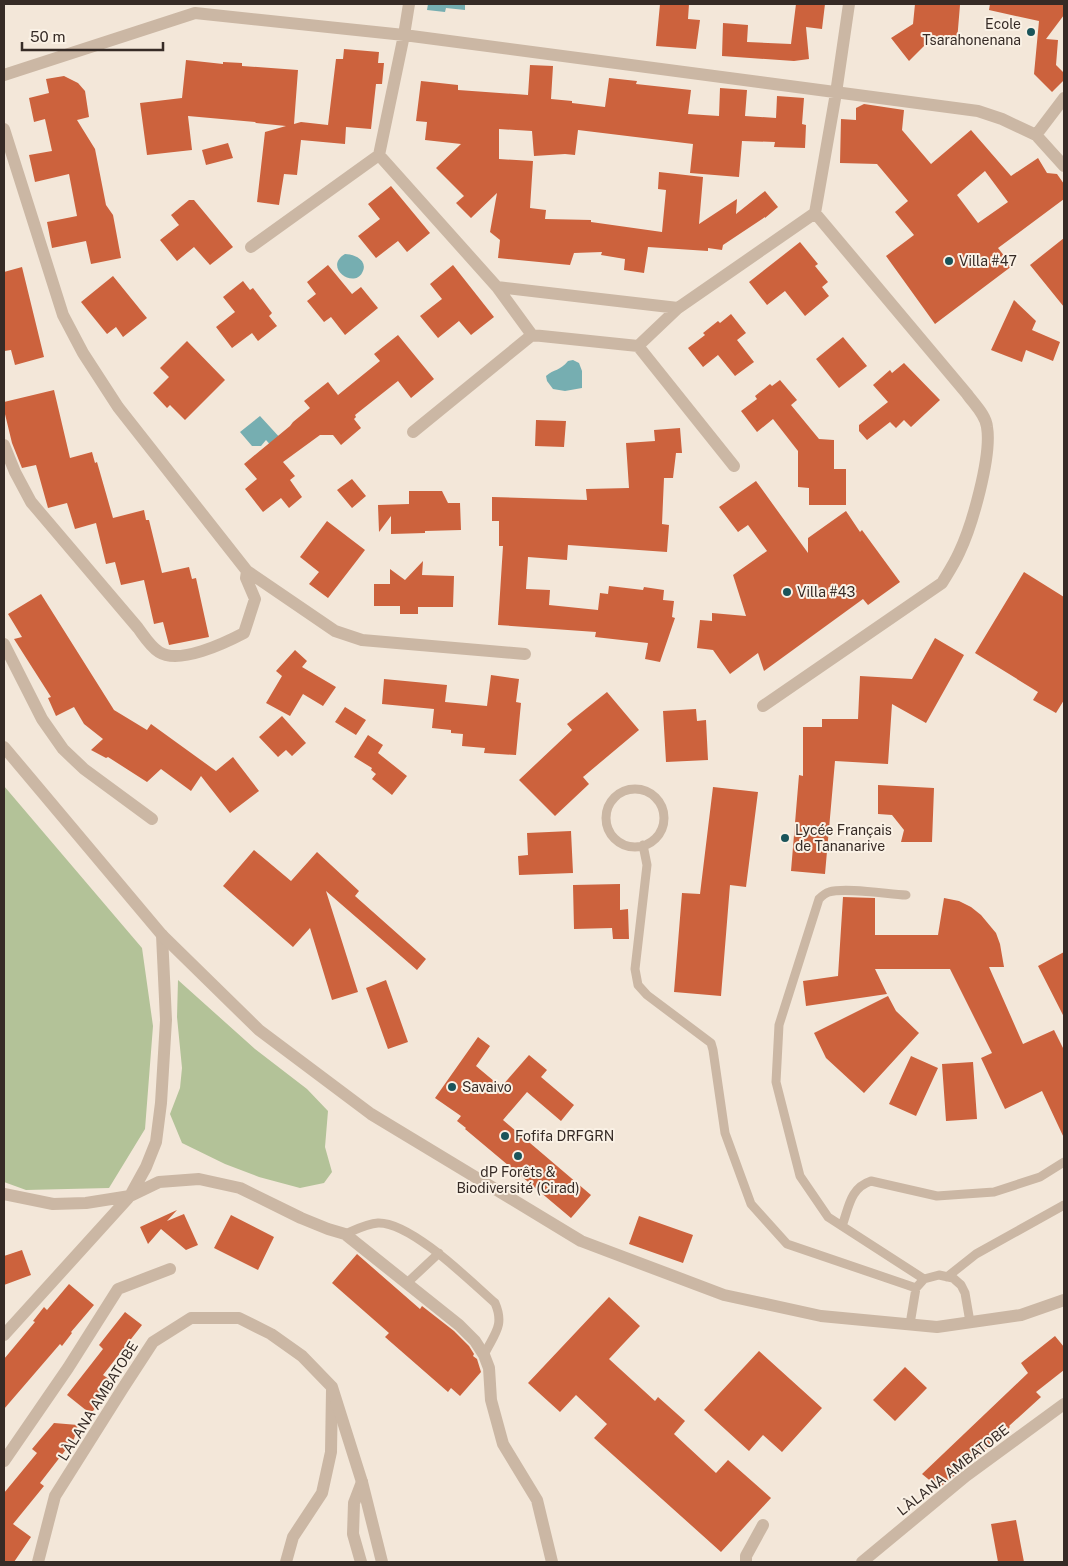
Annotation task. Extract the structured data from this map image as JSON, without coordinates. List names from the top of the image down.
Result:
{
  "streets": {
    "street": ["LÀLANA AMBATOBE"]
  },
  "places": [
    "Ecole Tsarahonenana",
    "Villa #47",
    "Villa #43",
    "Lycée Français de Tananarive",
    "Savaivo",
    "Fofifa DRFGRN",
    "dP Forêts & Biodiversité (Cirad)"
  ],
  "scale_bar": "50 m"
}
